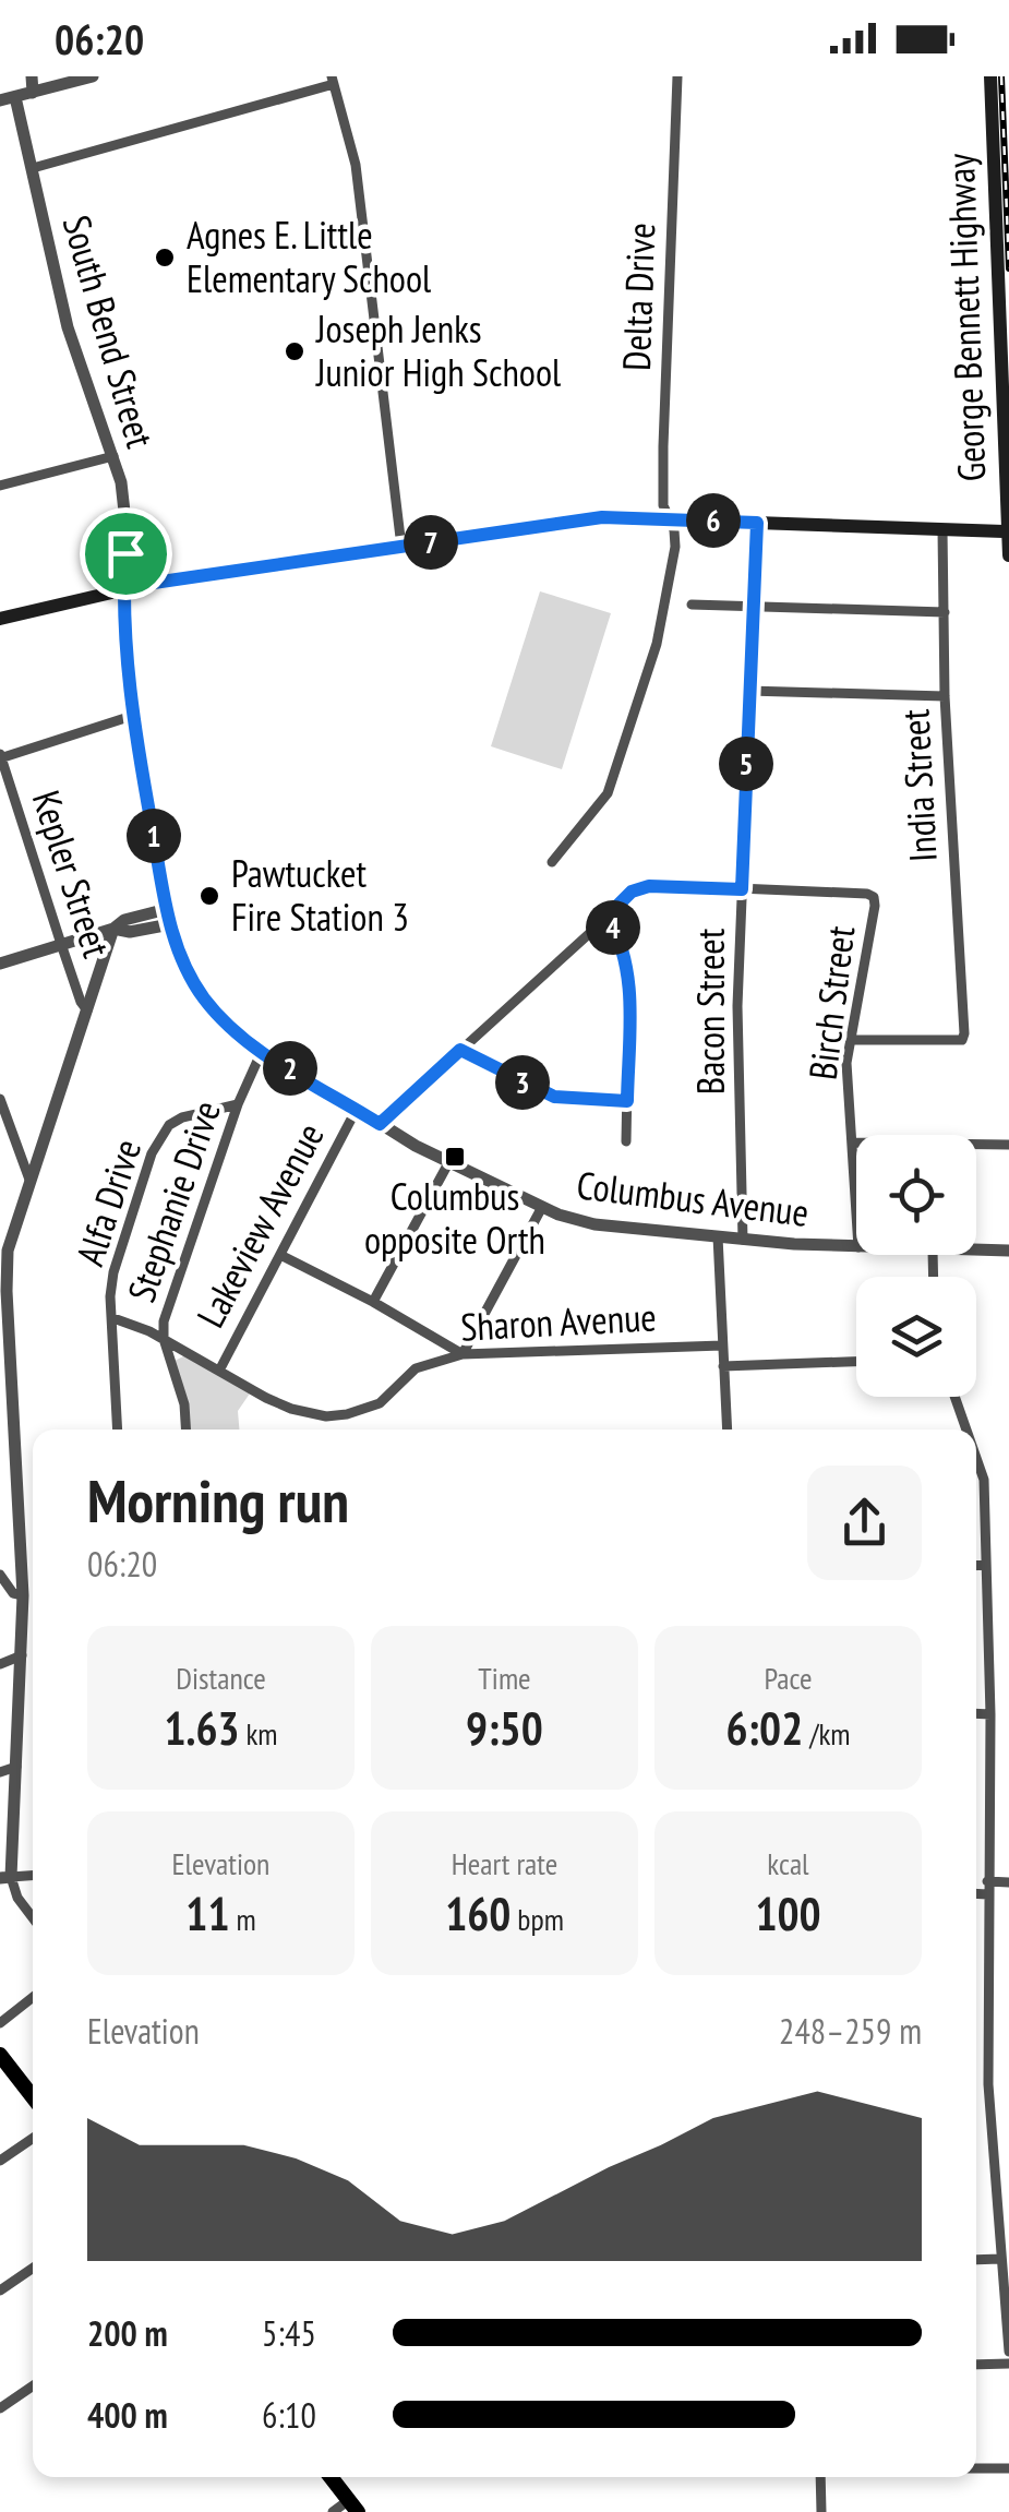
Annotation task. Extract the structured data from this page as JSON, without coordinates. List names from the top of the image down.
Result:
{
  "streets": {
    "main road": ["George Bennett Highway"],
    "street": [
      "Delta Drive",
      "South Bend Street",
      "India Street",
      "Kepler Street",
      "Birch Street",
      "Bacon Street",
      "Columbus Avenue",
      "Stephanie Drive",
      "Alfa Drive",
      "Lakeview Avenue",
      "Sharon Avenue"
    ]
  },
  "crossings": [
    ["South Bend Street", "Columbus Avenue"],
    ["India Street", "Birch Street"],
    ["Birch Street", "Bacon Street"],
    ["Bacon Street", "Columbus Avenue"],
    ["Columbus Avenue", "Stephanie Drive"],
    ["Columbus Avenue", "Lakeview Avenue"],
    ["Stephanie Drive", "Alfa Drive"],
    ["Stephanie Drive", "Sharon Avenue"],
    ["Alfa Drive", "Sharon Avenue"],
    ["Lakeview Avenue", "Sharon Avenue"]
  ],
  "places": {
    "other": ["Agnes E. Little Elementary School", "Joseph Jenks Junior High School", "Pawtucket Fire Station 3"],
    "transit": ["Columbus opposite Orth"]
  },
  "page": {
    "status": "06:20",
    "pins": [
      "6",
      "7",
      "5",
      "1",
      "4",
      "2",
      "3"
    ],
    "heading": ["Morning run", "06:20"],
    "stats": [
      ["Distance", "1.63 km"],
      ["Time", "9:50"],
      ["Pace", "6:02 /km"],
      ["Elevation", "11 m"],
      ["Heart rate", "160 bpm"],
      ["kcal", "100"]
    ],
    "chart": ["Elevation", "248–259 m"],
    "list": [
      {
        "name": "200 m",
        "note": "5:45"
      },
      {
        "name": "400 m",
        "note": "6:10"
      }
    ]
  }
}
